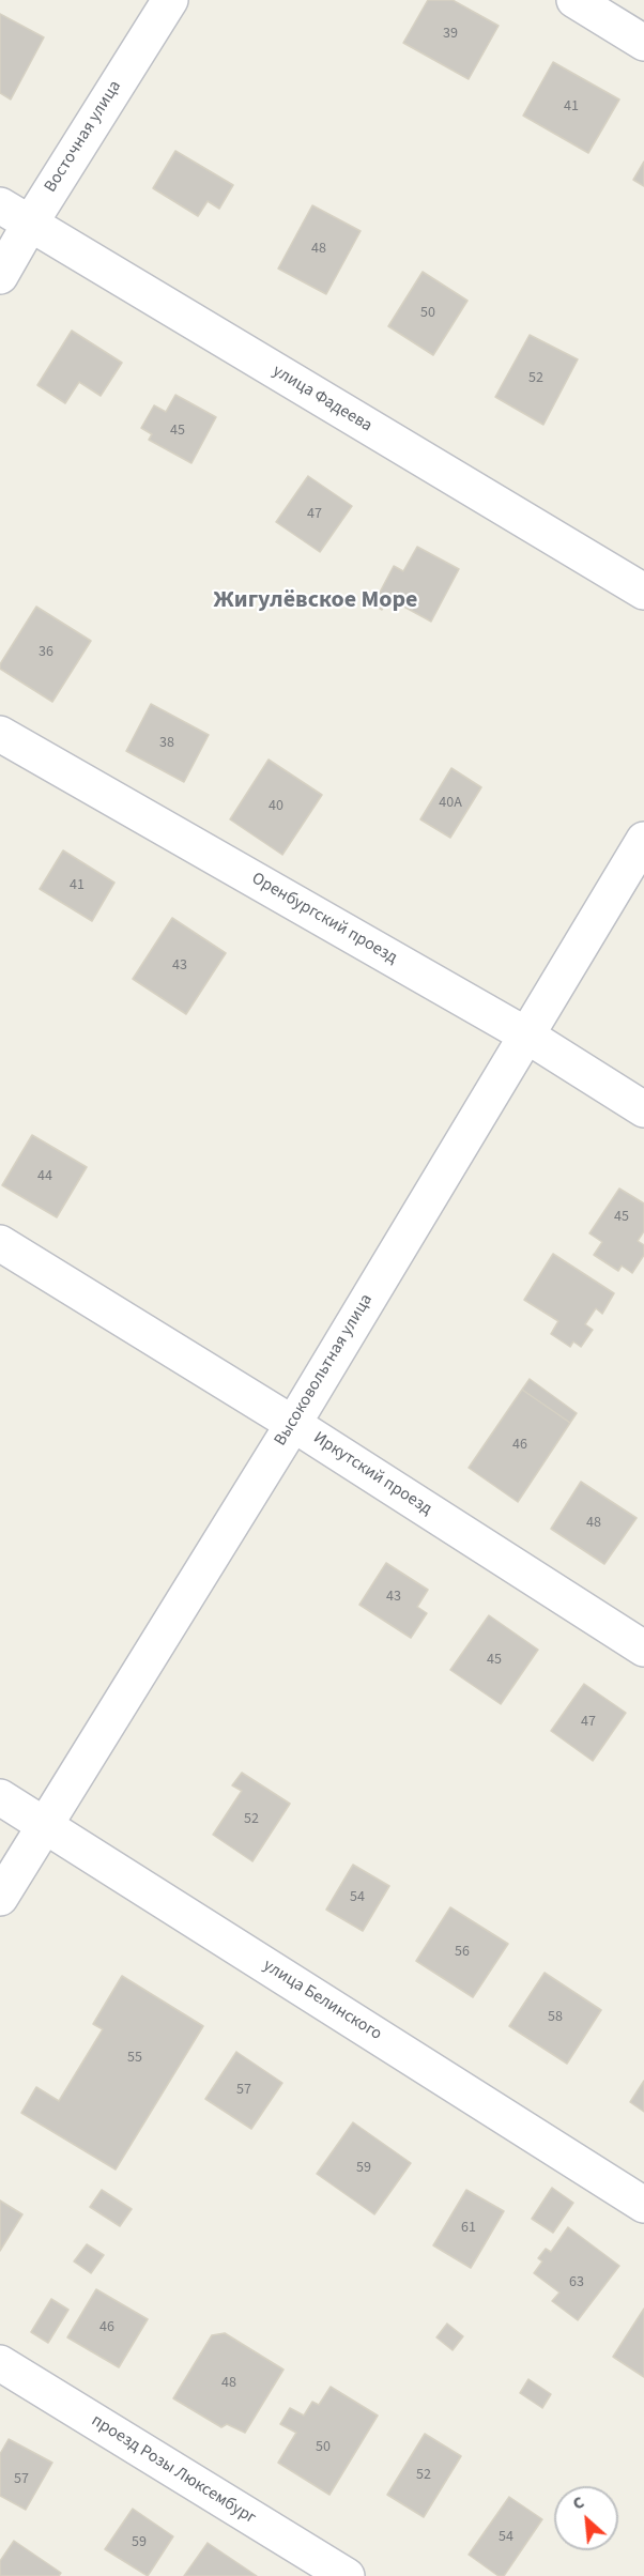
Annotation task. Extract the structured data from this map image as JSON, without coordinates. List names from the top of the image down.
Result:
{
  "streets": {
    "street": [
      "Восточная улица",
      "улица Фадеева",
      "Оренбургский проезд",
      "Высоковольтная улица",
      "Иркутский проезд",
      "улица Белинского",
      "проезд Розы Люксембург"
    ]
  },
  "crossings": [
    ["Восточная улица", "улица Фадеева"],
    ["Оренбургский проезд", "Высоковольтная улица"],
    ["Высоковольтная улица", "Иркутский проезд"],
    ["Высоковольтная улица", "улица Белинского"]
  ],
  "districts": ["Жигулёвское Море"],
  "house_numbers": [
    "39",
    "41",
    "48",
    "50",
    "52",
    "45",
    "47",
    "36",
    "38",
    "40А",
    "40",
    "41",
    "43",
    "44",
    "45",
    "46",
    "48",
    "43",
    "45",
    "47",
    "52",
    "54",
    "56",
    "58",
    "55",
    "57",
    "59",
    "61",
    "63",
    "46",
    "48",
    "50",
    "52",
    "57",
    "54",
    "59"
  ],
  "north": "top left"
}
